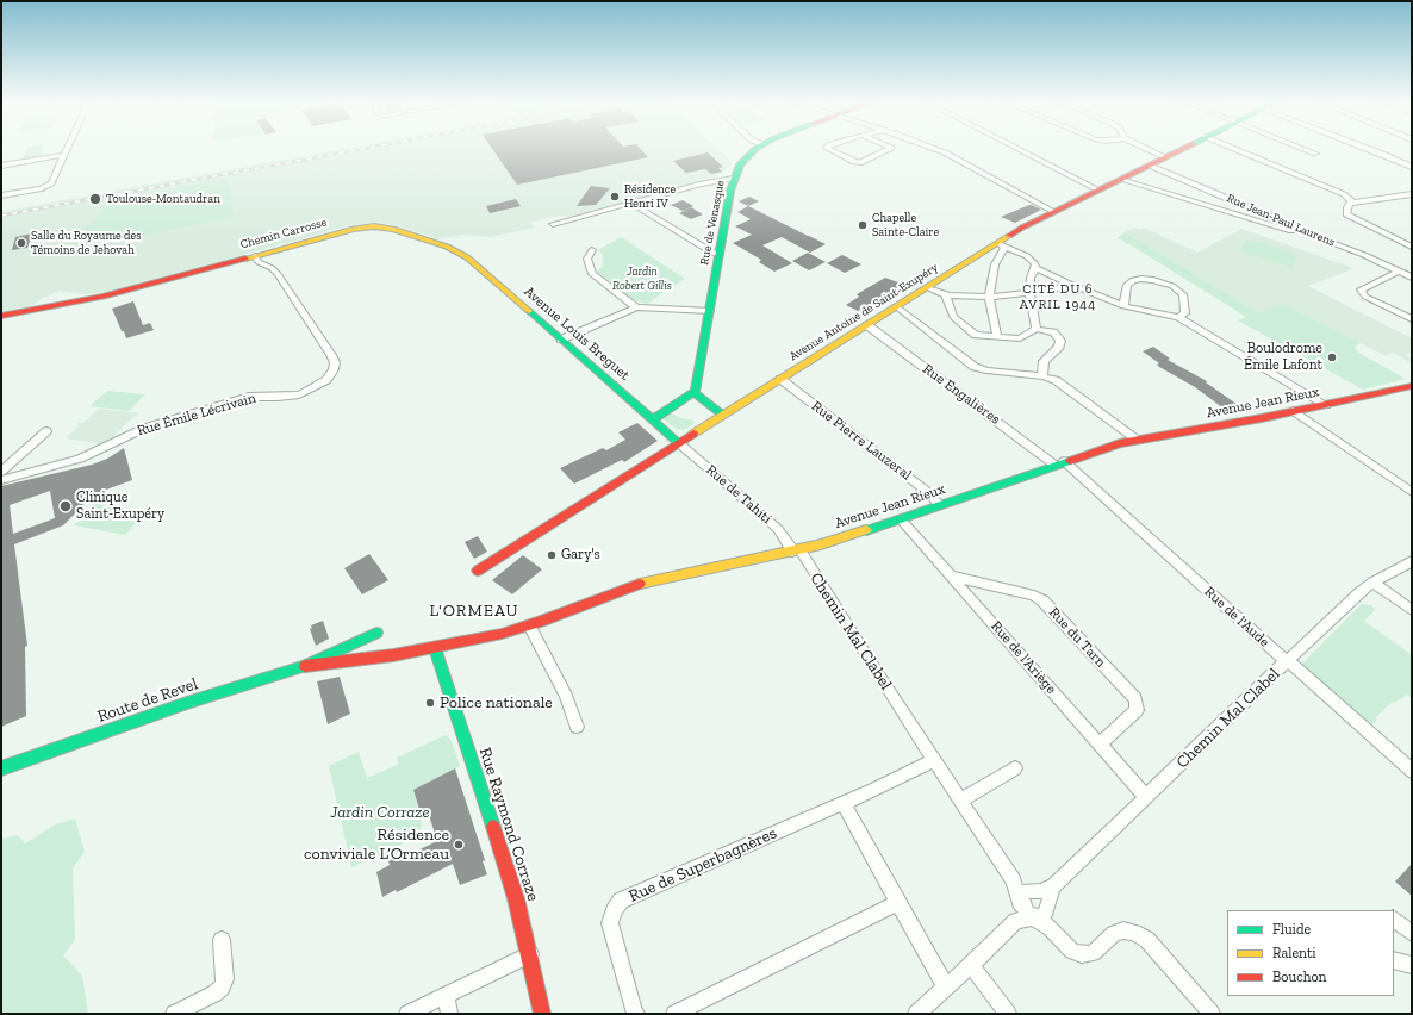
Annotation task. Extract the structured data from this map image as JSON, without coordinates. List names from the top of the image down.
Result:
{
  "streets": {
    "main road": [
      "Rue de Venasque",
      "Chemin Carrosse",
      "Avenue Antoine de Saint-Exupéry",
      "Avenue Louis Breguet",
      "Avenue Jean Rieux",
      "Route de Revel",
      "Rue Raymond Corraze"
    ],
    "street": [
      "Rue Jean-Paul Laurens",
      "Rue Engalières",
      "Rue Émile Lécrivain",
      "Rue Pierre Lauzeral",
      "Rue de Tahiti",
      "Rue de l'Aude",
      "Chemin Mal Clabel",
      "Rue du Tarn",
      "Rue de l'Ariège",
      "Rue de Superbagnères"
    ]
  },
  "crossings": [
    ["Rue Jean-Paul Laurens", "Avenue Antoine de Saint-Exupéry"],
    ["Chemin Carrosse", "Avenue Louis Breguet"],
    ["Chemin Carrosse", "Rue Émile Lécrivain"],
    ["Avenue Antoine de Saint-Exupéry", "Avenue Louis Breguet"],
    ["Avenue Antoine de Saint-Exupéry", "Rue Engalières"],
    ["Avenue Antoine de Saint-Exupéry", "Rue Pierre Lauzeral"],
    ["Avenue Antoine de Saint-Exupéry", "Rue de Tahiti"],
    ["Avenue Louis Breguet", "Rue de Tahiti"],
    ["Rue Engalières", "Avenue Jean Rieux"],
    ["Rue Engalières", "Rue de l'Aude"],
    ["Avenue Jean Rieux", "Rue Pierre Lauzeral"],
    ["Avenue Jean Rieux", "Rue de Tahiti"],
    ["Avenue Jean Rieux", "Rue de l'Aude"],
    ["Avenue Jean Rieux", "Chemin Mal Clabel"],
    ["Avenue Jean Rieux", "Rue de l'Ariège"],
    ["Avenue Jean Rieux", "Route de Revel"],
    ["Avenue Jean Rieux", "Rue Raymond Corraze"],
    ["Rue de Tahiti", "Chemin Mal Clabel"],
    ["Rue de l'Aude", "Chemin Mal Clabel"],
    ["Chemin Mal Clabel", "Rue de l'Ariège"],
    ["Chemin Mal Clabel", "Rue de Superbagnères"],
    ["Rue du Tarn", "Rue de l'Ariège"]
  ],
  "districts": ["CITÉ DU 6 AVRIL 1944", "L'ORMEAU"],
  "parks": ["Jardin Robert Gillis", "Jardin Corraze"],
  "places": [
    "Résidence Henri IV",
    "Toulouse-Montaudran",
    "Chapelle Sainte-Claire",
    "Salle du Royaume des Témoins de Jehovah",
    "Boulodrome Émile Lafont",
    "Clinique Saint-Exupéry",
    "Gary's",
    "Police nationale",
    "Résidence conviviale L’Ormeau"
  ],
  "legend": ["Fluide", "Ralenti", "Bouchon"]
}
